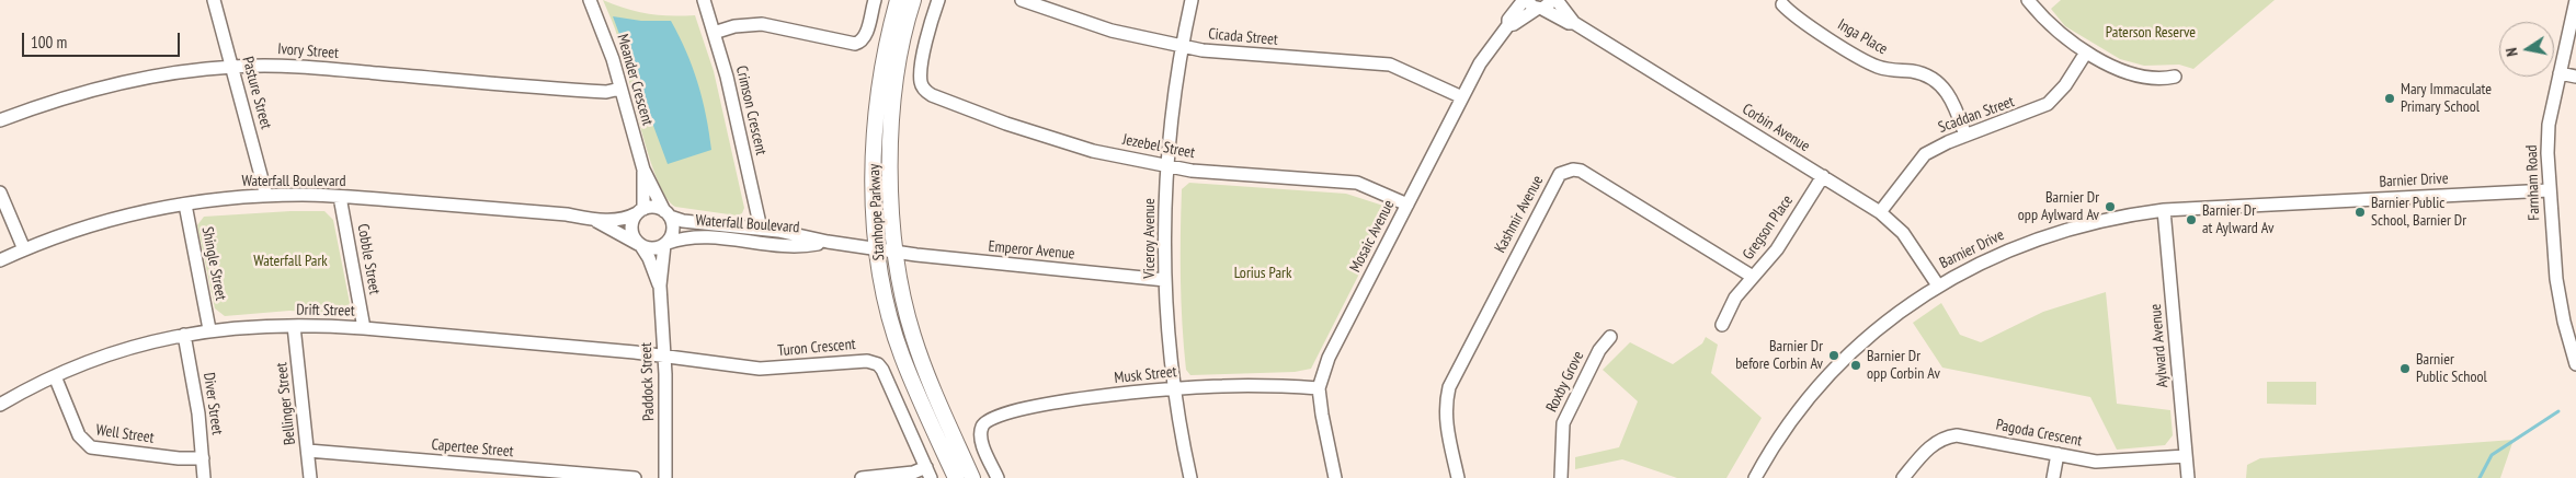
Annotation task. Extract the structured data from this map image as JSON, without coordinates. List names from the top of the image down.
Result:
{
  "streets": {
    "main road": ["Stanhope Parkway"],
    "street": [
      "Cicada Street",
      "Inga Place",
      "Ivory Street",
      "Meander Crescent",
      "Pasture Street",
      "Crimson Crescent",
      "Scaddan Street",
      "Corbin Avenue",
      "Jezebel Street",
      "Barnier Drive",
      "Waterfall Boulevard",
      "Farnham Road",
      "Kashmir Avenue",
      "Gregson Place",
      "Mosaic Avenue",
      "Viceroy Avenue",
      "Emperor Avenue",
      "Cobble Street",
      "Shingle Street",
      "Drift Street",
      "Aylward Avenue",
      "Turon Crescent",
      "Musk Street",
      "Paddock Street",
      "Roxby Grove",
      "Diver Street",
      "Bellinger Street",
      "Pagoda Crescent",
      "Well Street",
      "Capertee Street"
    ]
  },
  "crossings": [
    ["Cicada Street", "Mosaic Avenue"],
    ["Cicada Street", "Viceroy Avenue"],
    ["Inga Place", "Scaddan Street"],
    ["Ivory Street", "Meander Crescent"],
    ["Ivory Street", "Pasture Street"],
    ["Meander Crescent", "Waterfall Boulevard"],
    ["Meander Crescent", "Paddock Street"],
    ["Pasture Street", "Waterfall Boulevard"],
    ["Crimson Crescent", "Waterfall Boulevard"],
    ["Scaddan Street", "Corbin Avenue"],
    ["Corbin Avenue", "Barnier Drive"],
    ["Corbin Avenue", "Gregson Place"],
    ["Corbin Avenue", "Mosaic Avenue"],
    ["Jezebel Street", "Mosaic Avenue"],
    ["Jezebel Street", "Viceroy Avenue"],
    ["Barnier Drive", "Farnham Road"],
    ["Barnier Drive", "Aylward Avenue"],
    ["Waterfall Boulevard", "Stanhope Parkway"],
    ["Waterfall Boulevard", "Emperor Avenue"],
    ["Waterfall Boulevard", "Cobble Street"],
    ["Waterfall Boulevard", "Shingle Street"],
    ["Waterfall Boulevard", "Paddock Street"],
    ["Stanhope Parkway", "Emperor Avenue"],
    ["Kashmir Avenue", "Gregson Place"],
    ["Mosaic Avenue", "Musk Street"],
    ["Viceroy Avenue", "Emperor Avenue"],
    ["Viceroy Avenue", "Musk Street"],
    ["Cobble Street", "Drift Street"],
    ["Shingle Street", "Drift Street"],
    ["Drift Street", "Turon Crescent"],
    ["Drift Street", "Paddock Street"],
    ["Drift Street", "Diver Street"],
    ["Drift Street", "Bellinger Street"],
    ["Drift Street", "Well Street"],
    ["Aylward Avenue", "Pagoda Crescent"],
    ["Turon Crescent", "Paddock Street"],
    ["Diver Street", "Well Street"],
    ["Bellinger Street", "Capertee Street"]
  ],
  "parks": ["Paterson Reserve", "Waterfall Park", "Lorius Park"],
  "places": [
    "Mary Immaculate Primary School",
    "Barnier Dr opp Aylward Av",
    "Barnier Public School, Barnier Dr",
    "Barnier Dr at Aylward Av",
    "Barnier Dr before Corbin Av",
    "Barnier Dr opp Corbin Av",
    "Barnier Public School"
  ],
  "scale_bar": "100 m",
  "north": "left"
}
